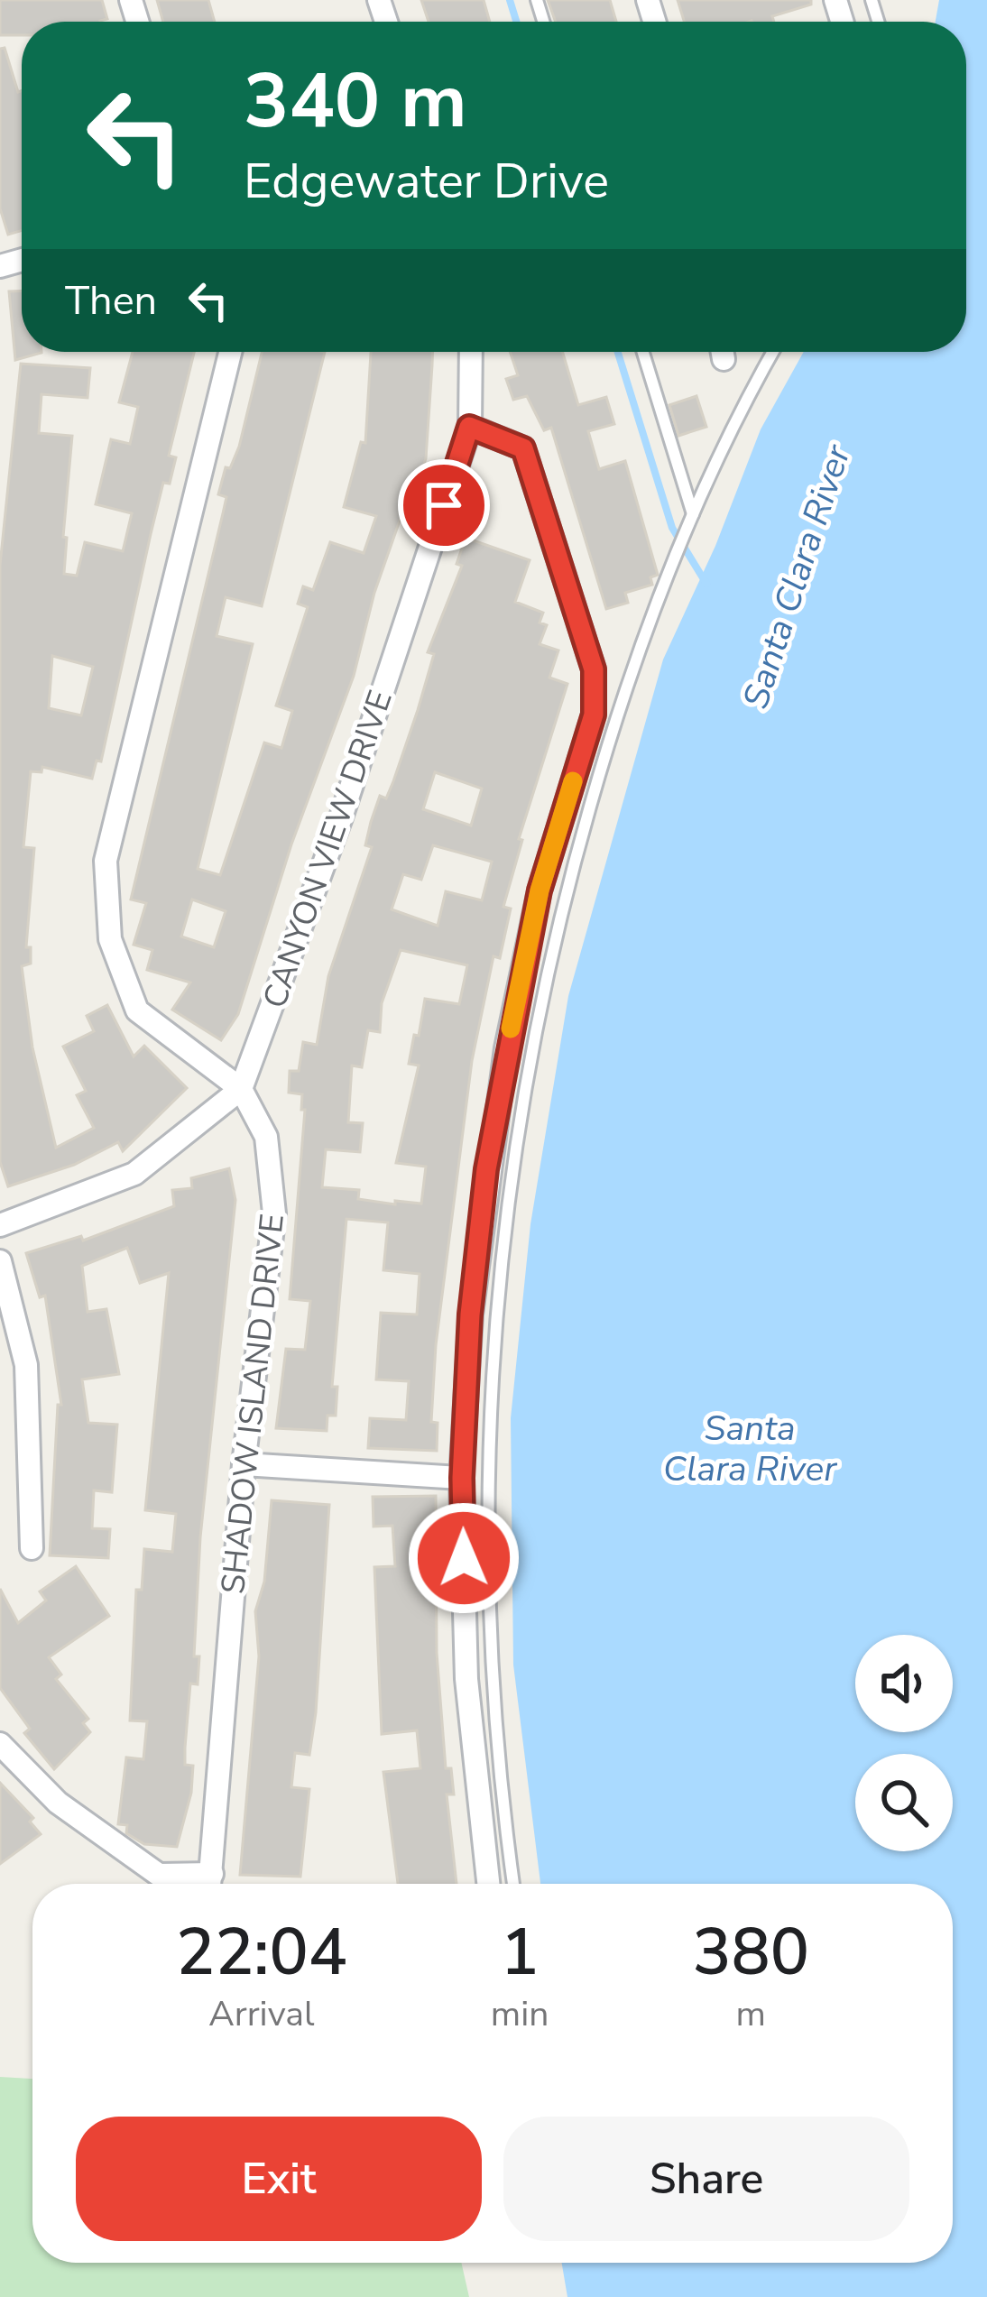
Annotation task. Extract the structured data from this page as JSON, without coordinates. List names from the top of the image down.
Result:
{
  "streets": {
    "street": ["CANYON VIEW DRIVE", "SHADOW ISLAND DRIVE"]
  },
  "crossings": [
    ["CANYON VIEW DRIVE", "SHADOW ISLAND DRIVE"]
  ],
  "water": ["Santa Clara River"],
  "page": {
    "turn": ["340 m", "Edgewater Drive"],
    "then": "Then",
    "eta": [
      "22:04",
      "Arrival",
      "1",
      "min",
      "380",
      "m"
    ],
    "buttons": ["Exit", "Share"]
  }
}
